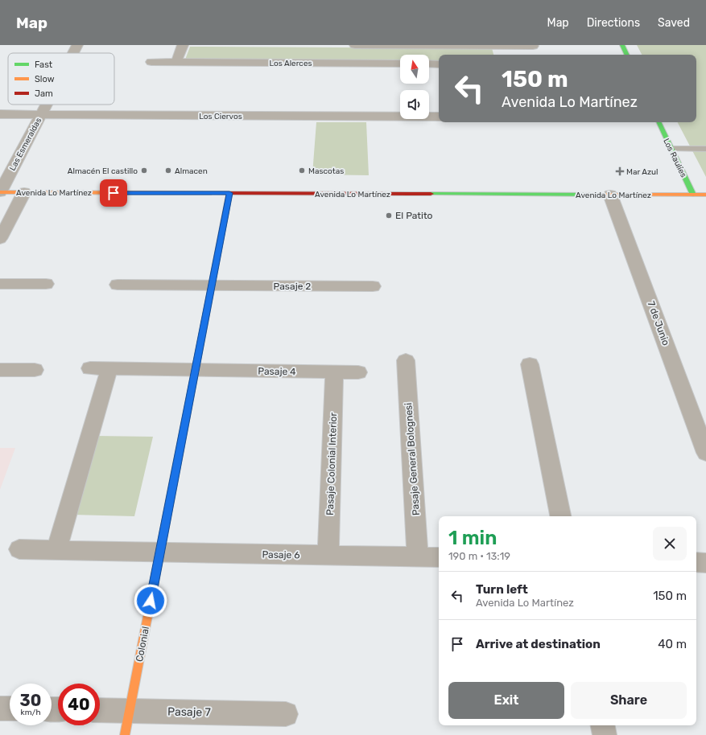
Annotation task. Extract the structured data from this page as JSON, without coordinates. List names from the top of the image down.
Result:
{
  "streets": {
    "street": [
      "Los Alerces",
      "Los Ciervos",
      "Las Esmeraldas",
      "Los Raulíes",
      "Avenida Lo Martínez",
      "Pasaje 2",
      "7 de Junio",
      "Pasaje 4",
      "Pasaje General Bolognesi",
      "Pasaje Colonial Interior",
      "Pasaje 6",
      "Colonial",
      "Pasaje 7"
    ]
  },
  "crossings": [
    ["Los Ciervos", "Las Esmeraldas"],
    ["Las Esmeraldas", "Avenida Lo Martínez"],
    ["Los Raulíes", "Avenida Lo Martínez"],
    ["Avenida Lo Martínez", "7 de Junio"],
    ["Avenida Lo Martínez", "Colonial"],
    ["Pasaje 2", "Colonial"],
    ["Pasaje 4", "Pasaje Colonial Interior"],
    ["Pasaje 4", "Colonial"],
    ["Pasaje General Bolognesi", "Pasaje 6"],
    ["Pasaje Colonial Interior", "Pasaje 6"],
    ["Pasaje 6", "Colonial"],
    ["Colonial", "Pasaje 7"]
  ],
  "places": {
    "other": [
      "Almacén El castillo",
      "Almacen",
      "Mascotas",
      "El Patito"
    ],
    "health": ["Mar Azul"]
  },
  "legend": ["Fast", "Slow", "Jam"],
  "north": "top",
  "page": {
    "header": "Map",
    "nav": ["Map", "Directions", "Saved"],
    "turn": ["150 m", "Avenida Lo Martínez"],
    "heading": ["1 min", "190 m · 13:19"],
    "list": [
      {
        "name": "Turn left",
        "note": "Avenida Lo Martínez",
        "value": "150 m"
      },
      {
        "name": "Arrive at destination",
        "value": "40 m"
      }
    ],
    "buttons": ["Exit", "Share"],
    "speed": "30 km/h",
    "limit": "40"
  }
}
